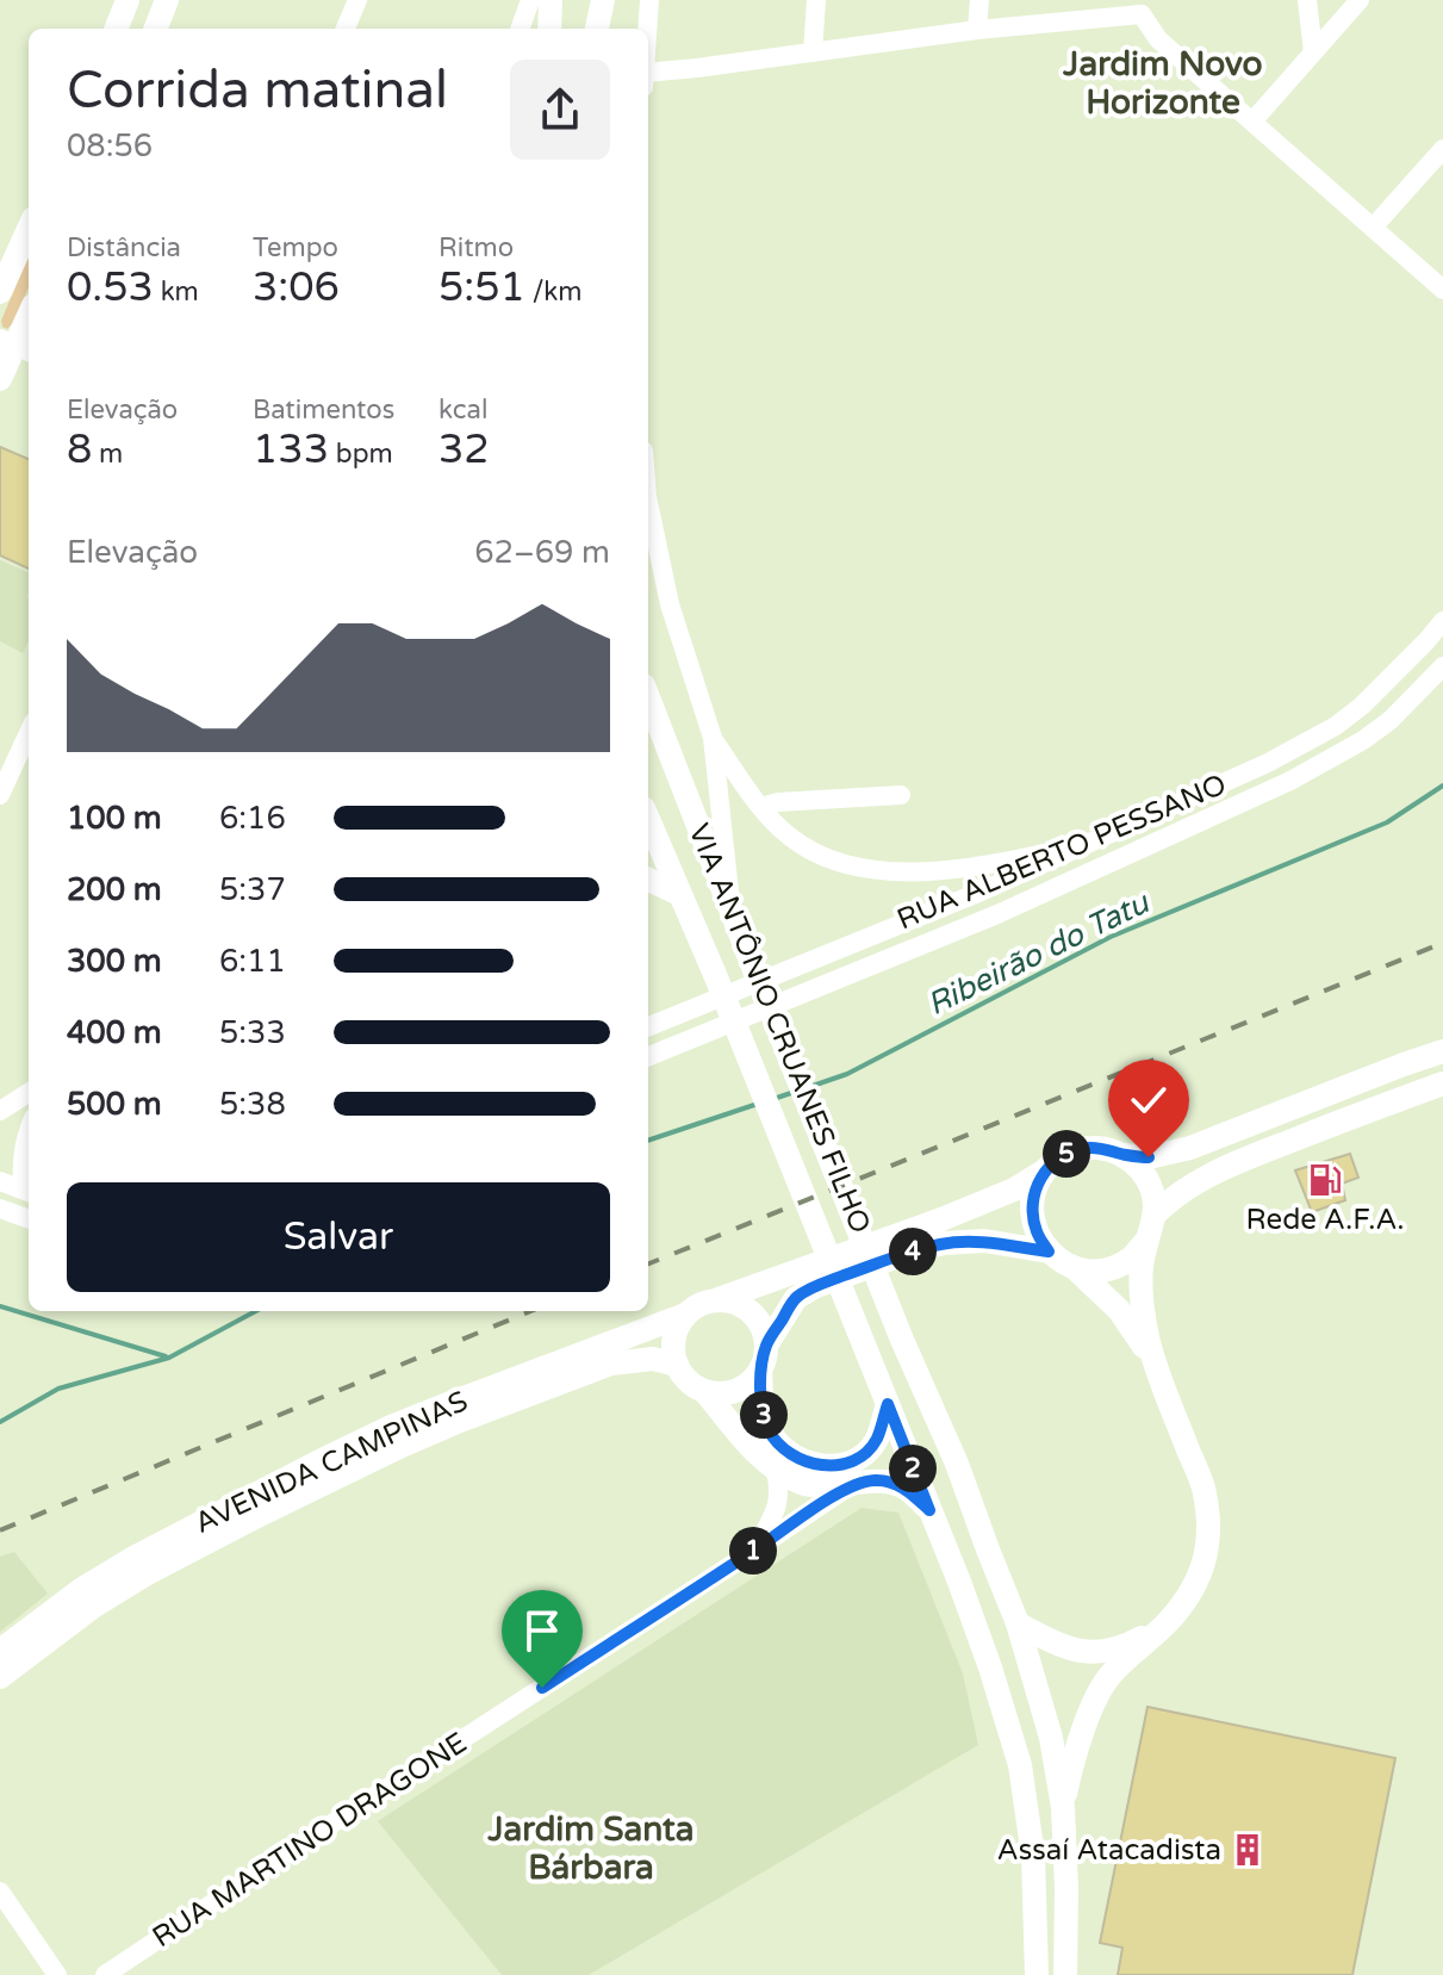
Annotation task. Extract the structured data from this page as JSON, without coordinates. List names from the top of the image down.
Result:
{
  "streets": {
    "main road": ["VIA ANTÔNIO CRUANES FILHO", "AVENIDA CAMPINAS"],
    "street": ["RUA ALBERTO PESSANO", "RUA MARTINO DRAGONE"]
  },
  "districts": ["Jardim Novo Horizonte", "Jardim Santa Bárbara"],
  "water": ["Ribeirão do Tatu"],
  "places": {
    "fuel station": ["Rede A.F.A."],
    "building": ["Assaí Atacadista"]
  },
  "page": {
    "heading": ["Corrida matinal", "08:56"],
    "stats": [
      ["Distância", "0.53 km"],
      ["Tempo", "3:06"],
      ["Ritmo", "5:51 /km"],
      ["Elevação", "8 m"],
      ["Batimentos", "133 bpm"],
      ["kcal", "32"]
    ],
    "chart": ["Elevação", "62–69 m"],
    "list": [
      {
        "name": "100 m",
        "note": "6:16"
      },
      {
        "name": "200 m",
        "note": "5:37"
      },
      {
        "name": "300 m",
        "note": "6:11"
      },
      {
        "name": "400 m",
        "note": "5:33"
      },
      {
        "name": "500 m",
        "note": "5:38"
      }
    ],
    "pins": [
      "5",
      "4",
      "3",
      "2",
      "1"
    ],
    "buttons": "Salvar"
  }
}
